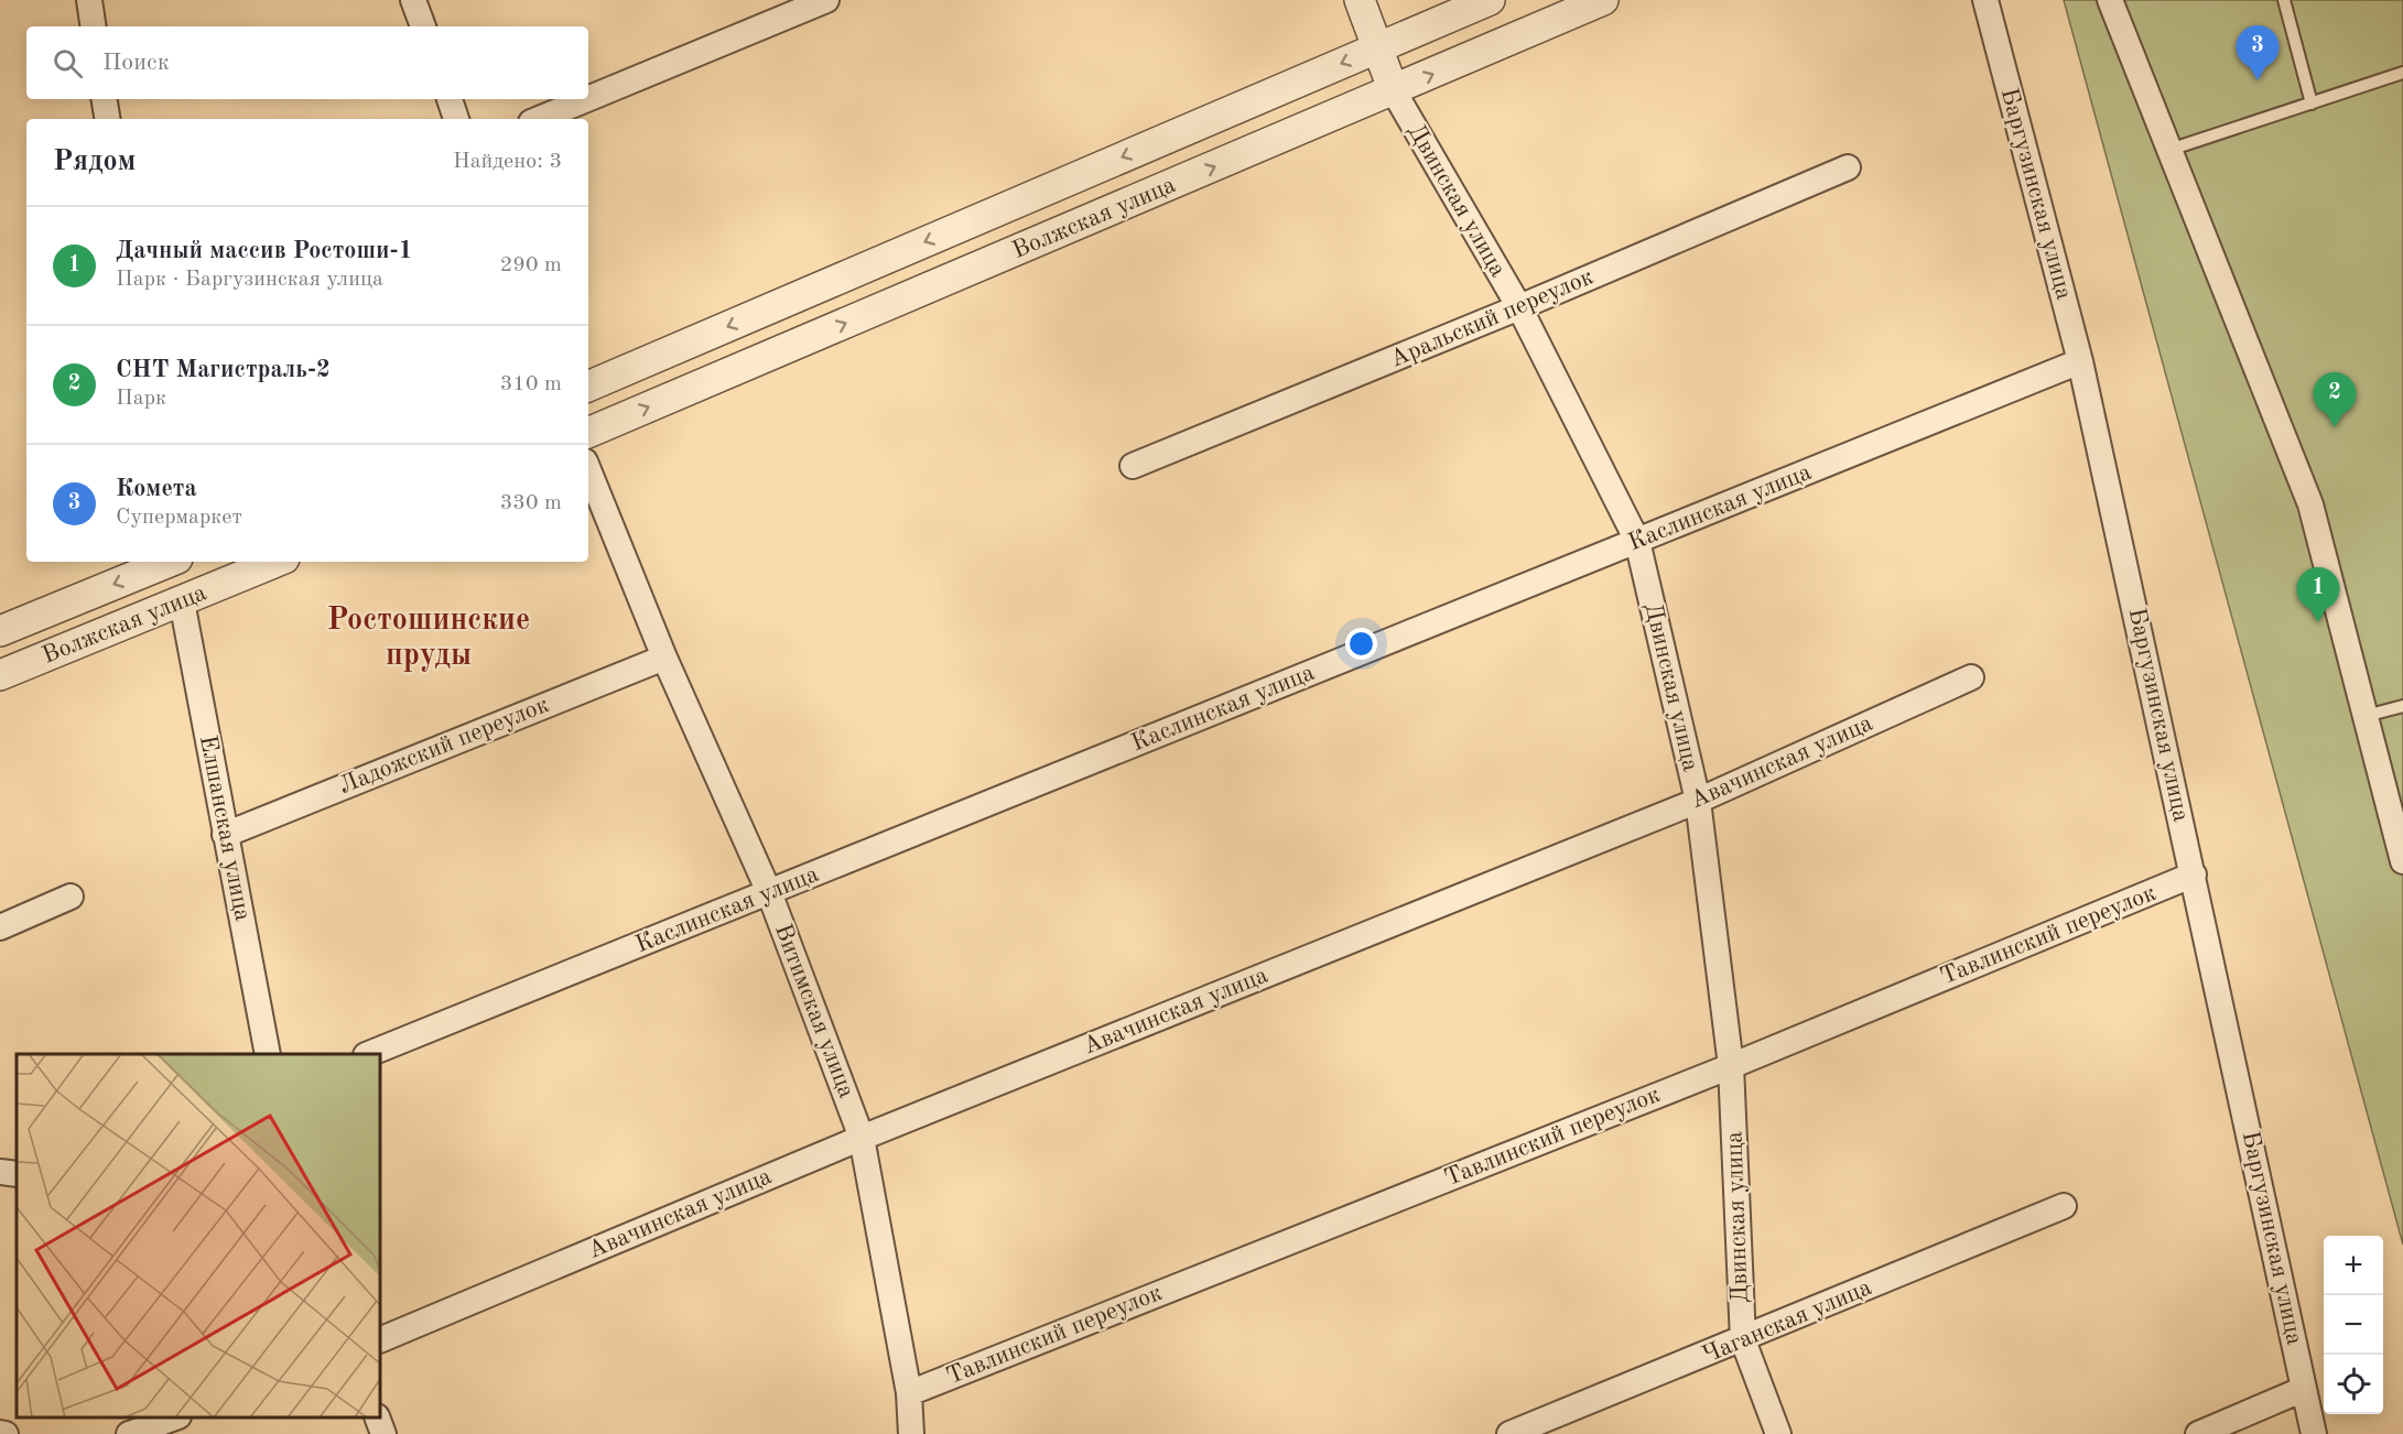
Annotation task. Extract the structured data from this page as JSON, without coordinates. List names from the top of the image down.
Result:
{
  "streets": {
    "street": [
      "Баргузинская улица",
      "Двинская улица",
      "Волжская улица",
      "Аральский переулок",
      "Каслинская улица",
      "Ладожский переулок",
      "Авачинская улица",
      "Елшанская улица",
      "Тавлинский переулок",
      "Витимская улица",
      "Чаганская улица"
    ]
  },
  "crossings": [
    ["Баргузинская улица", "Каслинская улица"],
    ["Баргузинская улица", "Тавлинский переулок"],
    ["Двинская улица", "Волжская улица"],
    ["Двинская улица", "Аральский переулок"],
    ["Двинская улица", "Каслинская улица"],
    ["Двинская улица", "Авачинская улица"],
    ["Двинская улица", "Тавлинский переулок"],
    ["Двинская улица", "Чаганская улица"],
    ["Волжская улица", "Елшанская улица"],
    ["Каслинская улица", "Витимская улица"],
    ["Ладожский переулок", "Елшанская улица"],
    ["Ладожский переулок", "Витимская улица"],
    ["Авачинская улица", "Витимская улица"],
    ["Тавлинский переулок", "Витимская улица"]
  ],
  "districts": ["Ростошинские пруды"],
  "page": {
    "pins": ["3", "2", "1"],
    "search": "Поиск",
    "heading": ["Рядом", "Найдено: 3"],
    "list": [
      {
        "mark": "1",
        "name": "Дачный массив Ростоши-1",
        "note": "Парк · Баргузинская улица",
        "value": "290 m"
      },
      {
        "mark": "2",
        "name": "СНТ Магистраль-2",
        "note": "Парк",
        "value": "310 m"
      },
      {
        "mark": "3",
        "name": "Комета",
        "note": "Супермаркет",
        "value": "330 m"
      }
    ],
    "map_buttons": ["+", "−"]
  }
}
